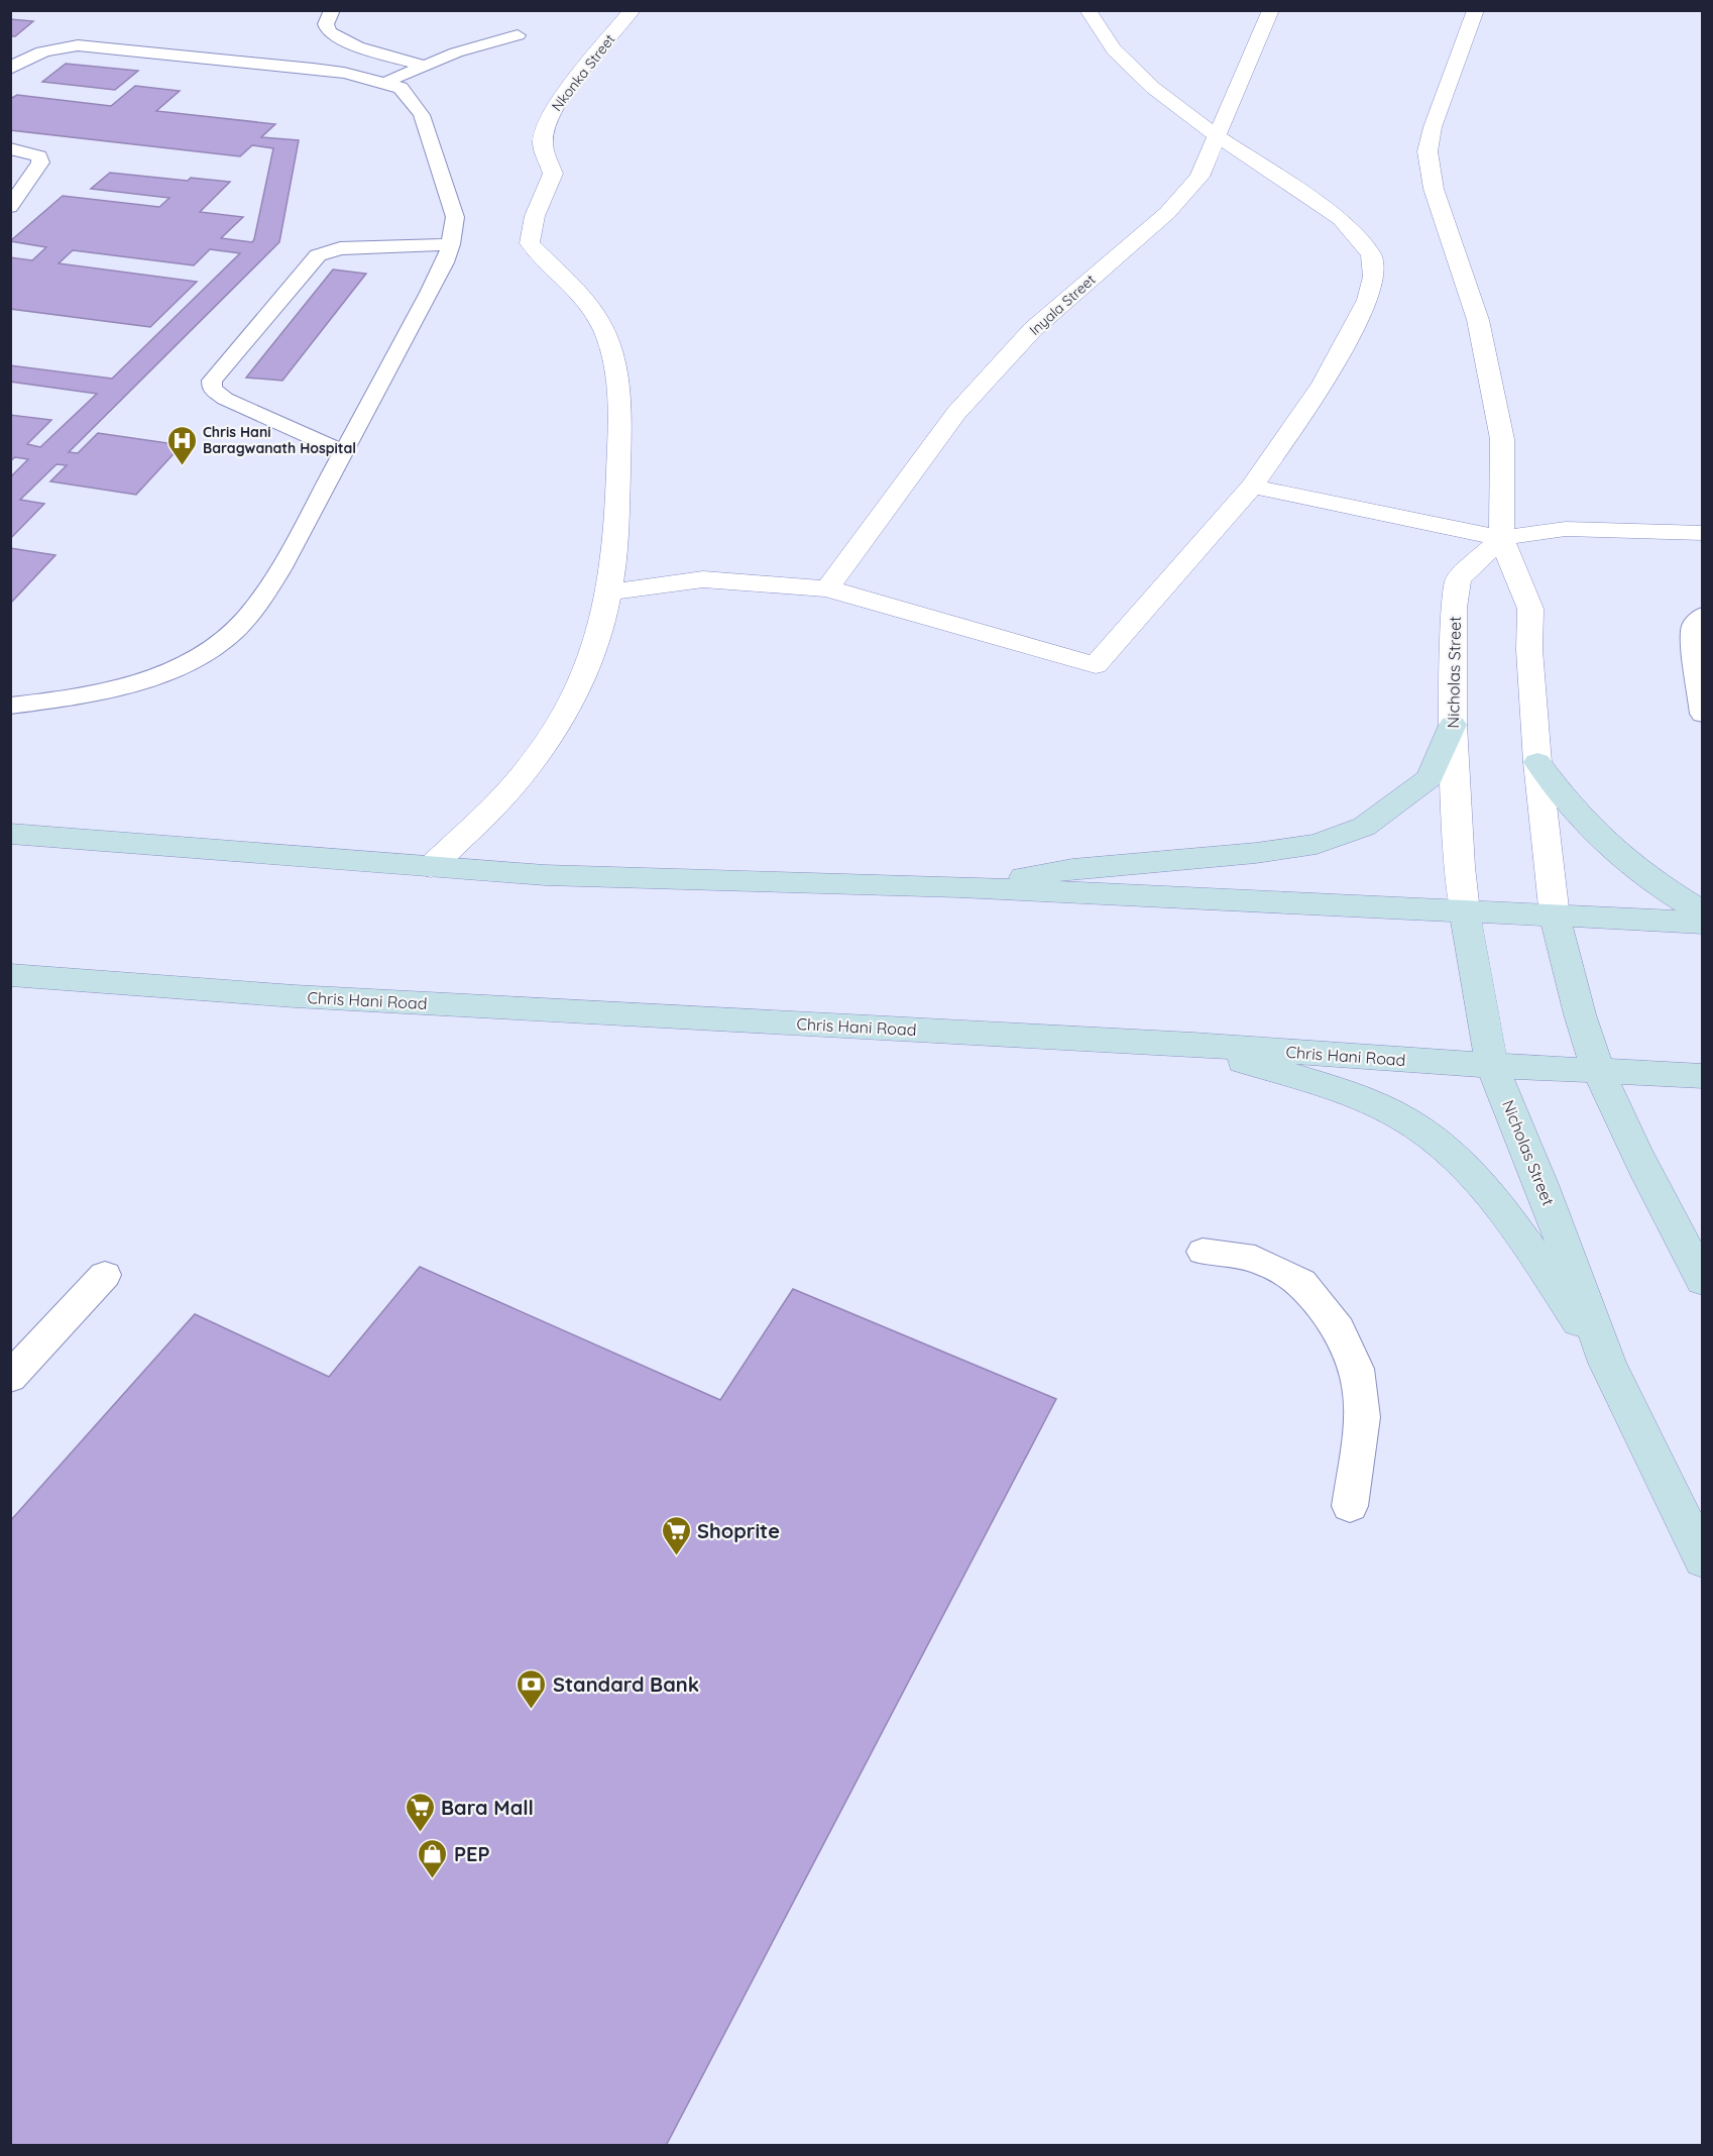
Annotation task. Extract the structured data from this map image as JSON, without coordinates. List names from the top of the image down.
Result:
{
  "streets": {
    "main road": ["Nicholas Street", "Chris Hani Road"],
    "street": ["Nkonka Street", "Inyala Street"]
  },
  "crossings": [
    ["Nicholas Street", "Chris Hani Road"]
  ],
  "places": {
    "hospital": ["Chris Hani Baragwanath Hospital"],
    "supermarket": ["Shoprite", "Bara Mall"],
    "bank": ["Standard Bank"],
    "shop": ["PEP"]
  }
}
